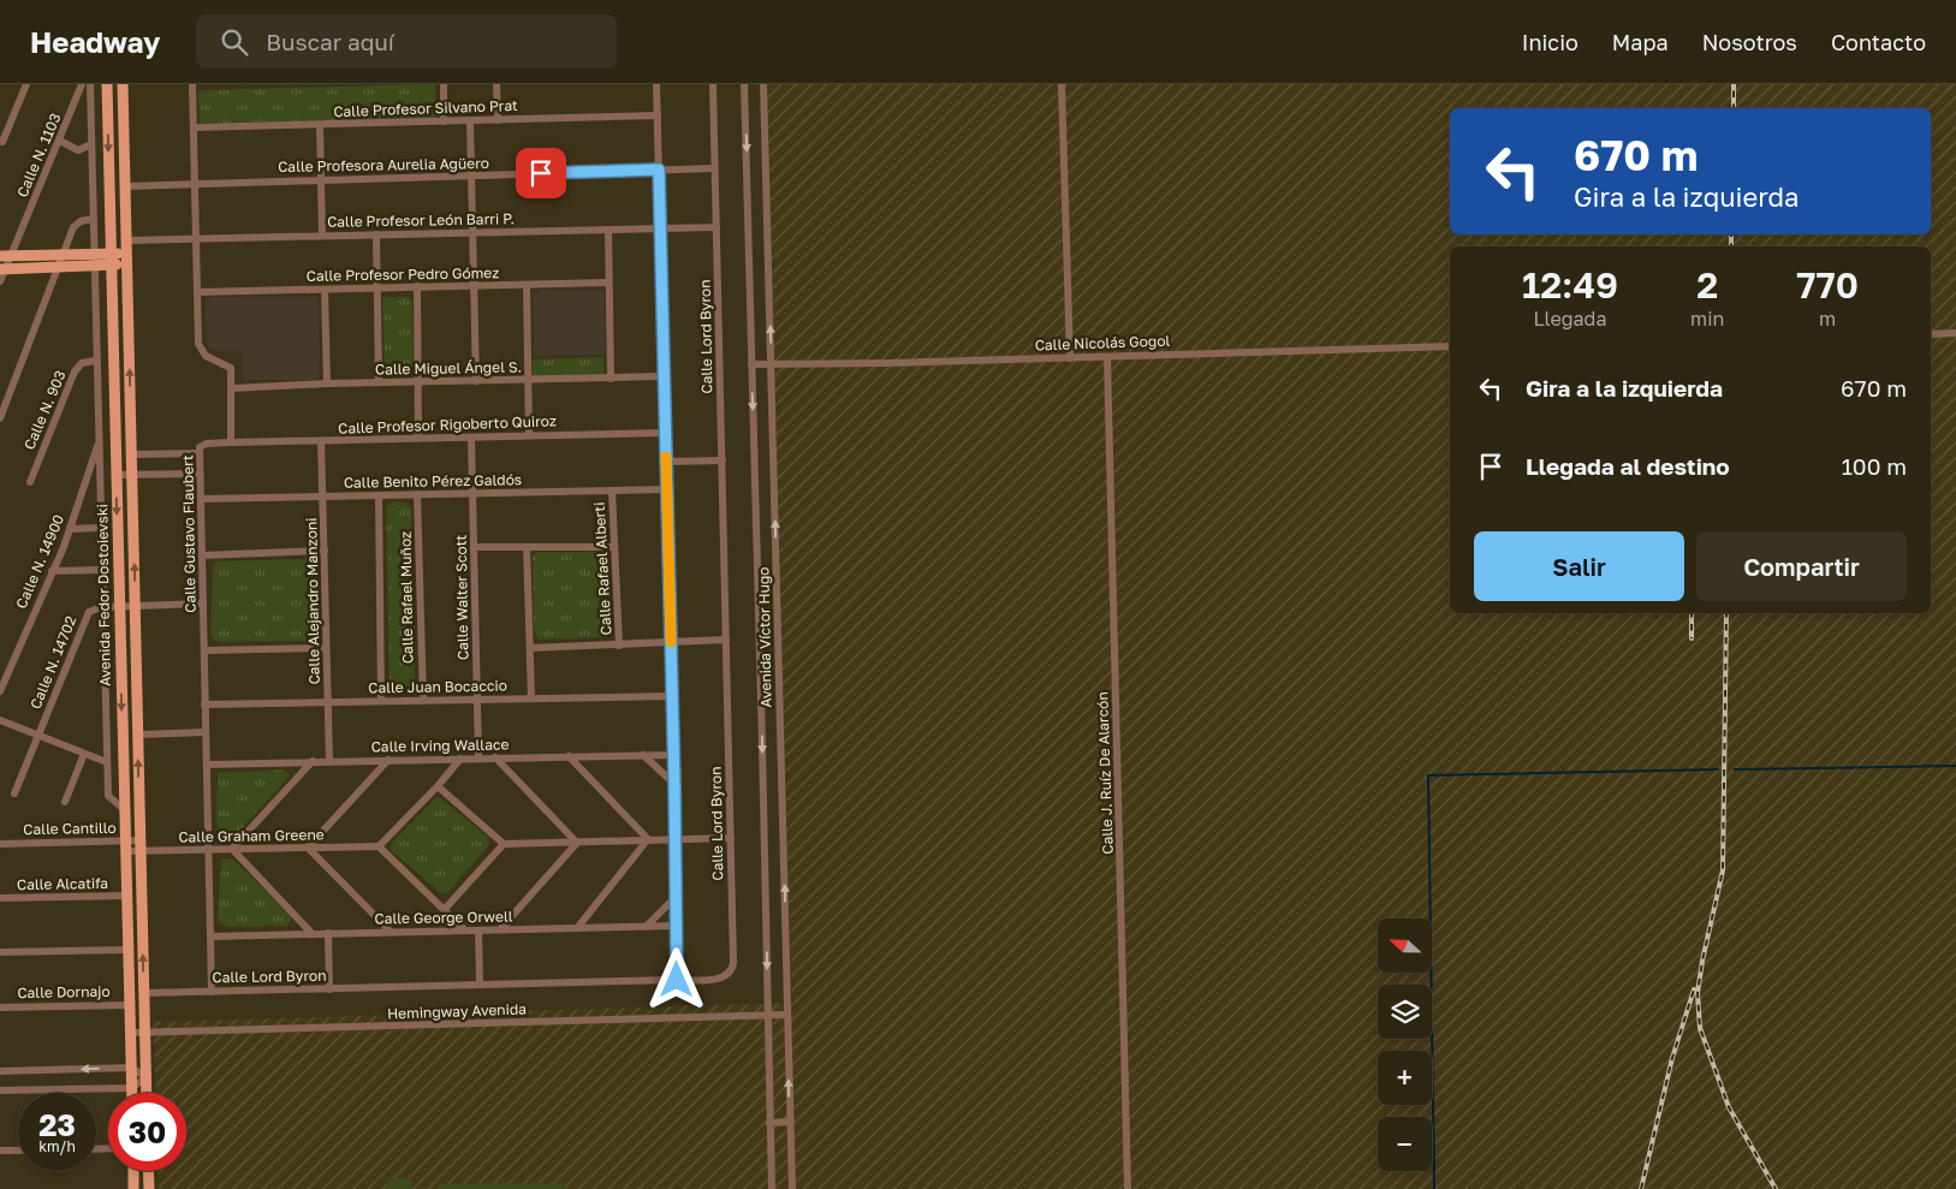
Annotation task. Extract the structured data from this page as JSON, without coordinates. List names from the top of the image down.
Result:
{
  "streets": {
    "main road": ["Avenida Fedor Dostoievski"],
    "street": [
      "Calle Profesor Silvano Prat",
      "Calle N. 1103",
      "Calle Profesora Aurelia Agüero",
      "Calle Profesor León Barri P.",
      "Calle Profesor Pedro Gómez",
      "Calle Lord Byron",
      "Calle Nicolás Gogol",
      "Calle Miguel Ángel S.",
      "Calle N. 903",
      "Calle Profesor Rigoberto Quiroz",
      "Calle Benito Pérez Galdós",
      "Calle Gustavo Flaubert",
      "Calle N. 14900",
      "Calle Rafael Alberti",
      "Calle Rafael Muñoz",
      "Calle Walter Scott",
      "Calle Alejandro Manzoni",
      "Avenida Víctor Hugo",
      "Calle N. 14702",
      "Calle Juan Bocaccio",
      "Calle Irving Wallace",
      "Calle J. Ruíz De Alarcón",
      "Calle Cantillo",
      "Calle Graham Greene",
      "Calle Alcatifa",
      "Calle George Orwell",
      "Calle Dornajo",
      "Hemingway Avenida"
    ]
  },
  "crossings": [
    ["Calle Profesora Aurelia Agüero", "Calle Lord Byron"],
    ["Calle Profesora Aurelia Agüero", "Avenida Fedor Dostoievski"],
    ["Calle Profesor León Barri P.", "Calle Lord Byron"],
    ["Calle Profesor León Barri P.", "Avenida Fedor Dostoievski"],
    ["Calle Lord Byron", "Calle Gustavo Flaubert"],
    ["Calle Lord Byron", "Avenida Fedor Dostoievski"],
    ["Calle Nicolás Gogol", "Avenida Víctor Hugo"],
    ["Calle Nicolás Gogol", "Calle J. Ruíz De Alarcón"],
    ["Calle Profesor Rigoberto Quiroz", "Calle Gustavo Flaubert"],
    ["Calle Profesor Rigoberto Quiroz", "Calle Walter Scott"],
    ["Calle Profesor Rigoberto Quiroz", "Calle Alejandro Manzoni"],
    ["Calle Benito Pérez Galdós", "Calle Gustavo Flaubert"],
    ["Calle Benito Pérez Galdós", "Calle Rafael Alberti"],
    ["Calle Benito Pérez Galdós", "Calle Rafael Muñoz"],
    ["Calle Benito Pérez Galdós", "Calle Walter Scott"],
    ["Calle Benito Pérez Galdós", "Calle Alejandro Manzoni"],
    ["Calle Gustavo Flaubert", "Calle Juan Bocaccio"],
    ["Calle Gustavo Flaubert", "Calle Irving Wallace"],
    ["Calle Gustavo Flaubert", "Calle Graham Greene"],
    ["Calle Gustavo Flaubert", "Calle George Orwell"],
    ["Avenida Fedor Dostoievski", "Calle Cantillo"],
    ["Avenida Fedor Dostoievski", "Calle Graham Greene"],
    ["Avenida Fedor Dostoievski", "Calle Alcatifa"],
    ["Avenida Fedor Dostoievski", "Calle Dornajo"],
    ["Avenida Fedor Dostoievski", "Hemingway Avenida"],
    ["Calle Rafael Muñoz", "Calle Juan Bocaccio"],
    ["Calle Walter Scott", "Calle Juan Bocaccio"],
    ["Calle Walter Scott", "Calle Irving Wallace"],
    ["Calle Alejandro Manzoni", "Calle Juan Bocaccio"],
    ["Calle Alejandro Manzoni", "Calle Irving Wallace"],
    ["Avenida Víctor Hugo", "Hemingway Avenida"],
    ["Calle Cantillo", "Calle Graham Greene"]
  ],
  "north": "left",
  "page": {
    "header": "Headway",
    "search": "Buscar aquí",
    "nav": [
      "Inicio",
      "Mapa",
      "Nosotros",
      "Contacto"
    ],
    "turn": ["670 m", "Gira a la izquierda"],
    "eta": [
      "12:49",
      "Llegada",
      "2",
      "min",
      "770",
      "m"
    ],
    "list": [
      {
        "name": "Gira a la izquierda",
        "value": "670 m"
      },
      {
        "name": "Llegada al destino",
        "value": "100 m"
      }
    ],
    "buttons": ["Salir", "Compartir"],
    "map_buttons": ["+", "−"],
    "speed": "23 km/h",
    "limit": "30"
  }
}
